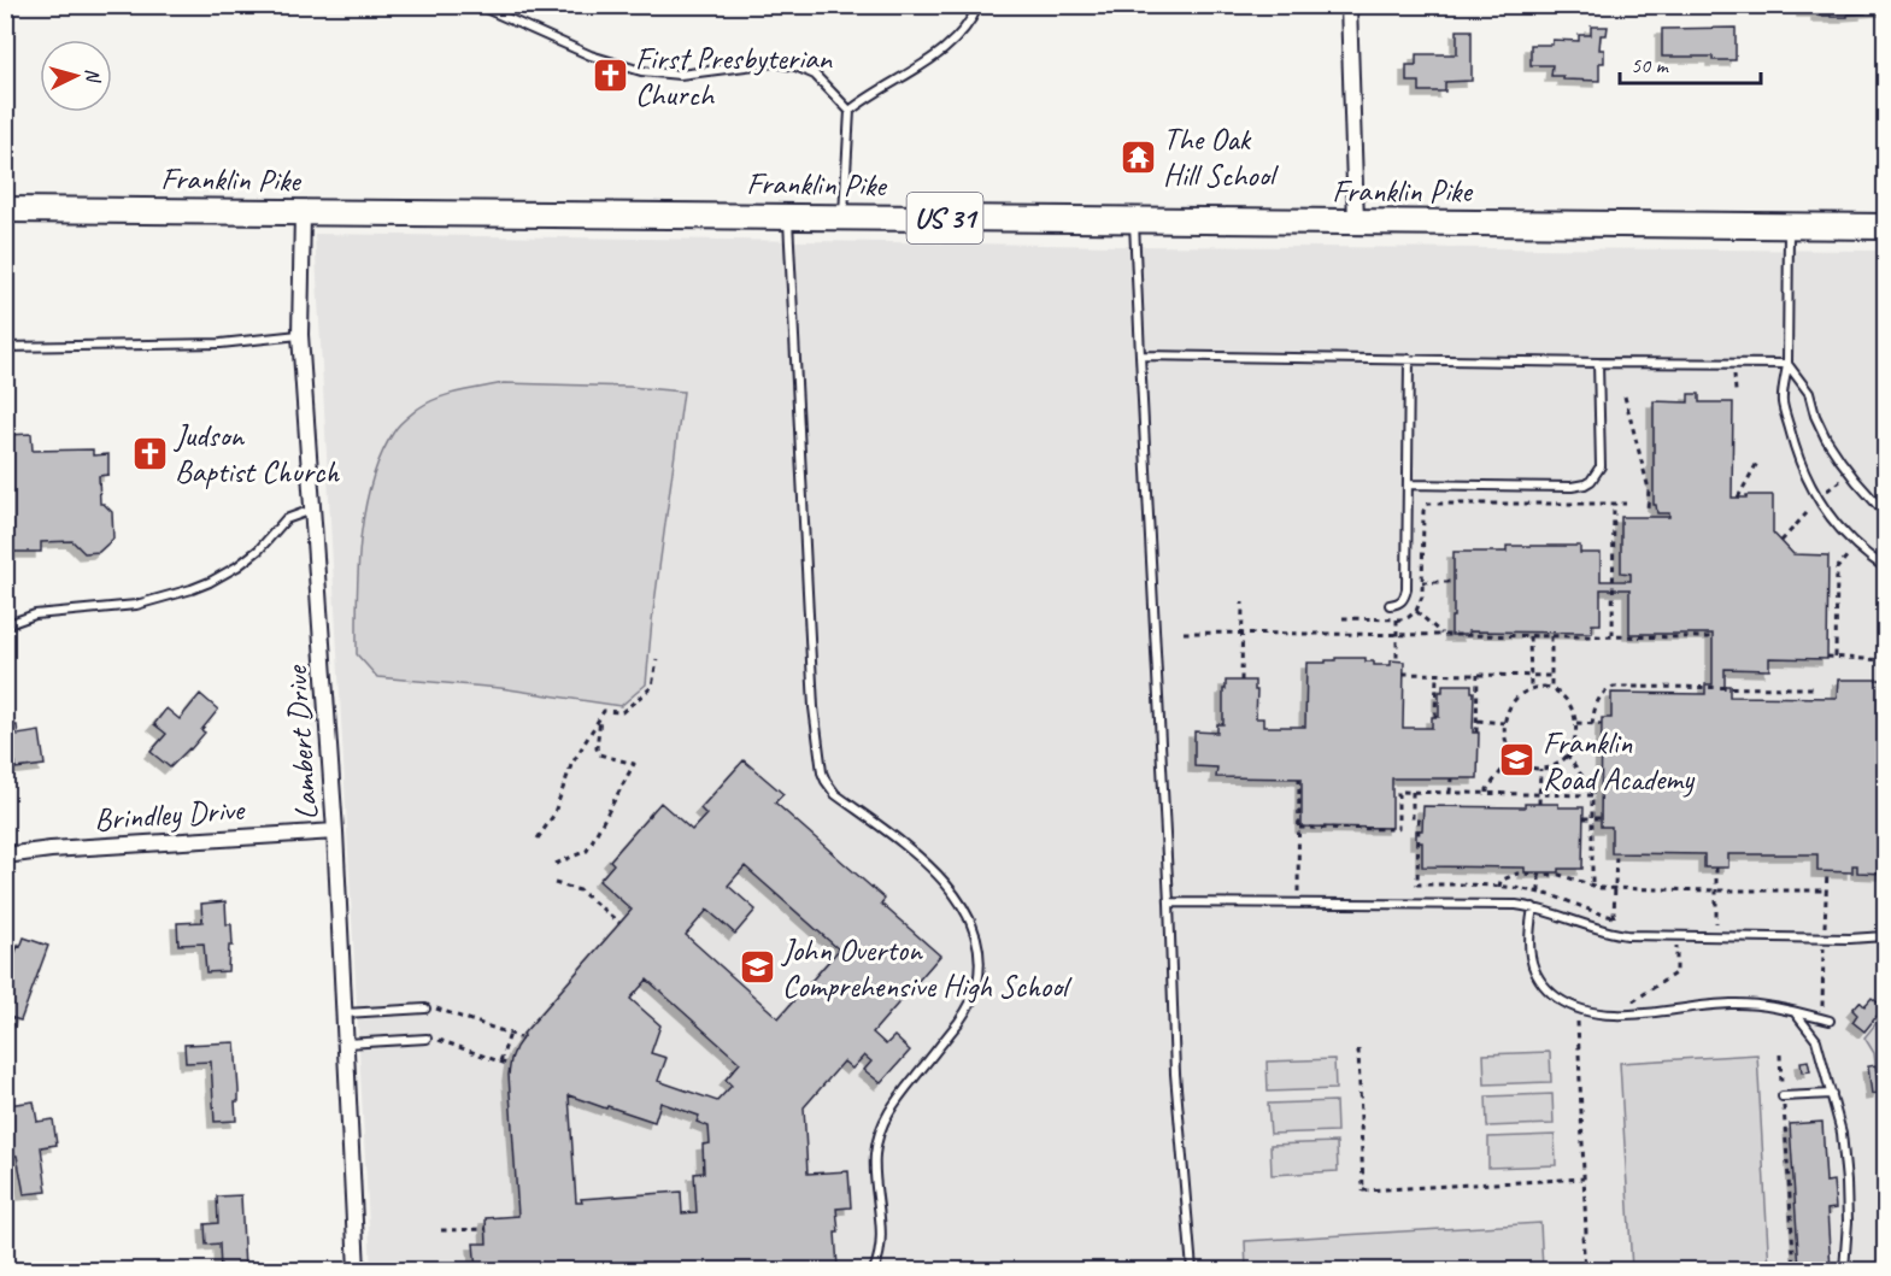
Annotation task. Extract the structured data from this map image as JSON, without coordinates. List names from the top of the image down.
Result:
{
  "streets": {
    "main road": ["Franklin Pike", "US 31"],
    "street": ["Lambert Drive", "Brindley Drive"]
  },
  "crossings": [
    ["Franklin Pike", "Lambert Drive"],
    ["Lambert Drive", "Brindley Drive"]
  ],
  "places": {
    "church": ["First Presbyterian Church", "Judson Baptist Church"],
    "temple": ["The Oak Hill School"],
    "school or university": ["Franklin Road Academy", "John Overton Comprehensive High School"]
  },
  "scale_bar": "50 m",
  "north": "right"
}
